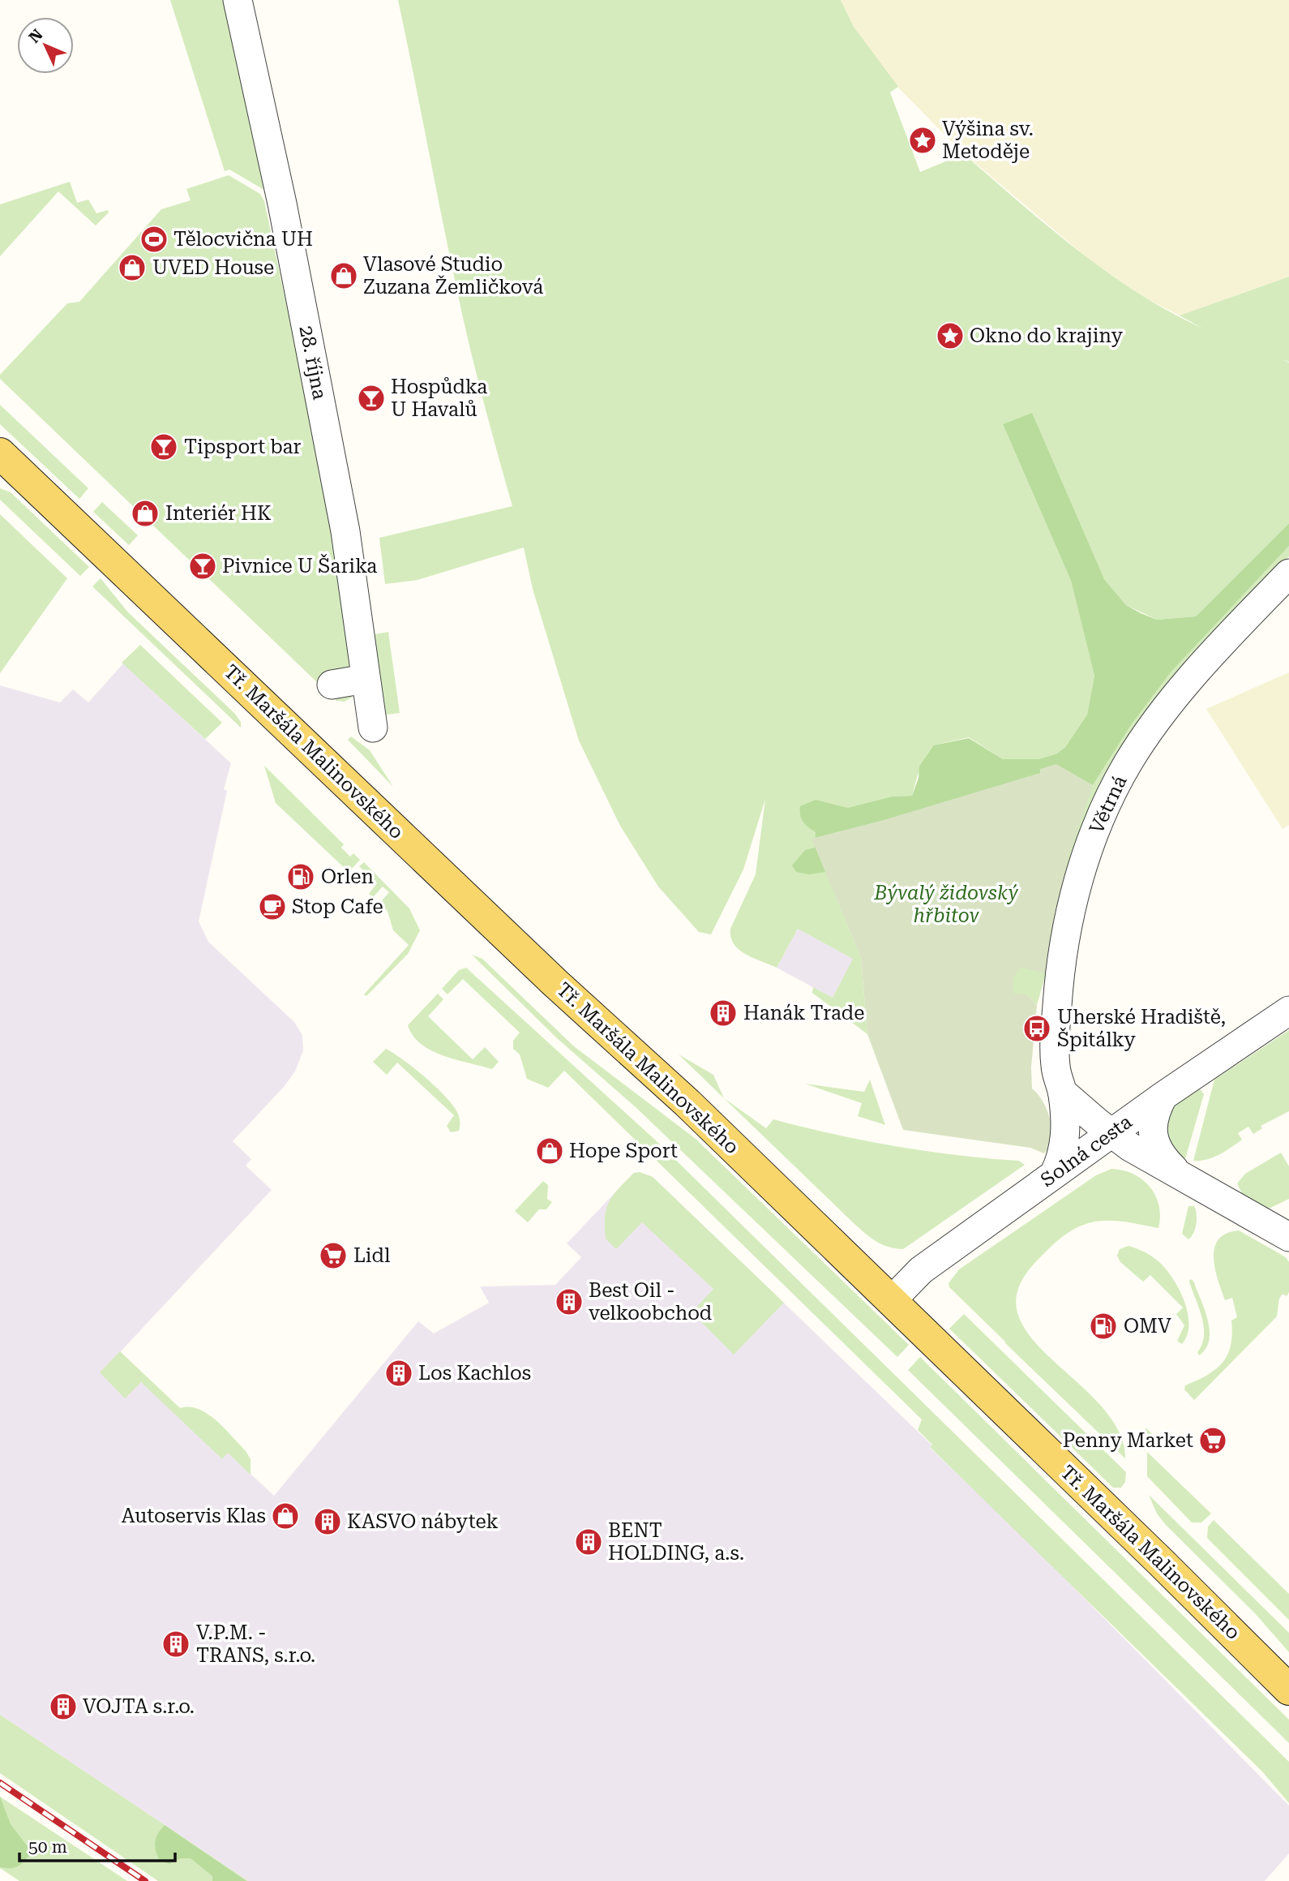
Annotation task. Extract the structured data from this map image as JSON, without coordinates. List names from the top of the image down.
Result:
{
  "streets": {
    "main road": ["Tř. Maršála Malinovského"],
    "street": ["28. října", "Větrná", "Solná cesta"]
  },
  "crossings": [
    ["Tř. Maršála Malinovského", "Solná cesta"],
    ["Větrná", "Solná cesta"]
  ],
  "parks": ["Bývalý židovský hřbitov"],
  "places": {
    "place": ["Výšina sv. Metoděje", "Okno do krajiny"],
    "sports": ["Tělocvična UH"],
    "shop": [
      "UVED House",
      "Vlasové Studio Zuzana Žemličková",
      "Interiér HK",
      "Hope Sport",
      "Autoservis Klas"
    ],
    "bar": ["Hospůdka U Havalů", "Tipsport bar", "Pivnice U Šarika"],
    "fuel station": ["Orlen", "OMV"],
    "cafe": ["Stop Cafe"],
    "building": [
      "Hanák Trade",
      "Best Oil - velkoobchod",
      "Los Kachlos",
      "KASVO nábytek",
      "BENT HOLDING, a.s.",
      "V.P.M. - TRANS, s.r.o.",
      "VOJTA s.r.o."
    ],
    "bus stop": ["Uherské Hradiště, Špitálky"],
    "supermarket": ["Lidl", "Penny Market"]
  },
  "scale_bar": "50 m",
  "north": "top left"
}
